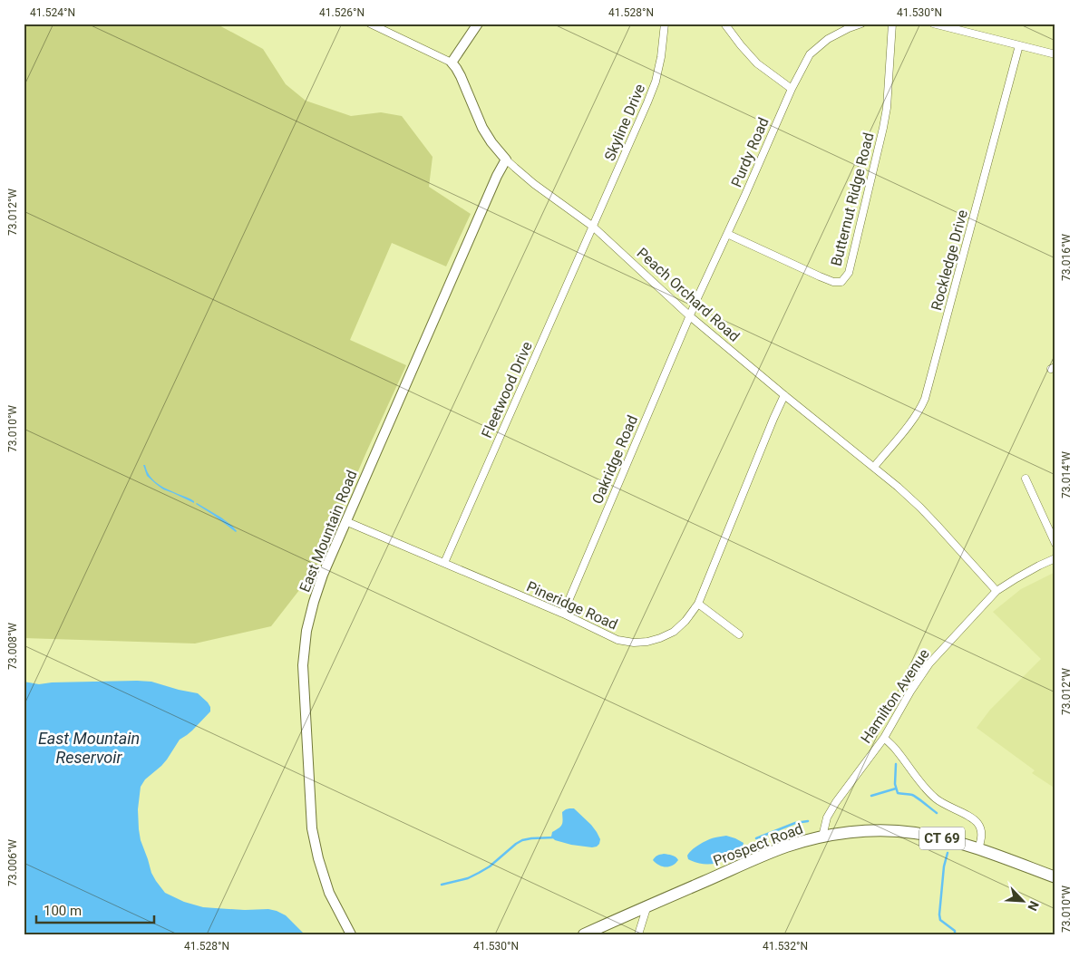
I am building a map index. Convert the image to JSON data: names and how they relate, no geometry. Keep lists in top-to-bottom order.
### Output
{
  "streets": {
    "main road": ["CT 69", "Prospect Road"],
    "street": [
      "Skyline Drive",
      "Purdy Road",
      "Butternut Ridge Road",
      "Rockledge Drive",
      "Peach Orchard Road",
      "Fleetwood Drive",
      "Oakridge Road",
      "East Mountain Road",
      "Pineridge Road",
      "Hamilton Avenue"
    ]
  },
  "crossings": [
    ["Skyline Drive", "Peach Orchard Road"],
    ["Skyline Drive", "Fleetwood Drive"],
    ["Purdy Road", "Butternut Ridge Road"],
    ["Purdy Road", "Peach Orchard Road"],
    ["Purdy Road", "Oakridge Road"],
    ["Rockledge Drive", "Peach Orchard Road"],
    ["Peach Orchard Road", "Fleetwood Drive"],
    ["Peach Orchard Road", "Oakridge Road"],
    ["Peach Orchard Road", "East Mountain Road"],
    ["Peach Orchard Road", "Pineridge Road"],
    ["Peach Orchard Road", "Hamilton Avenue"],
    ["Fleetwood Drive", "Pineridge Road"],
    ["Oakridge Road", "Pineridge Road"],
    ["East Mountain Road", "Pineridge Road"],
    ["Hamilton Avenue", "Prospect Road"]
  ],
  "water": ["East Mountain Reservoir"],
  "scale_bar": "100 m",
  "north": "bottom right",
  "coordinates": [
    "41.524°N",
    "41.526°N",
    "41.528°N",
    "41.530°N",
    "73.012°W",
    "73.016°W",
    "73.010°W",
    "73.014°W",
    "73.008°W",
    "73.006°W",
    "41.532°N"
  ]
}
